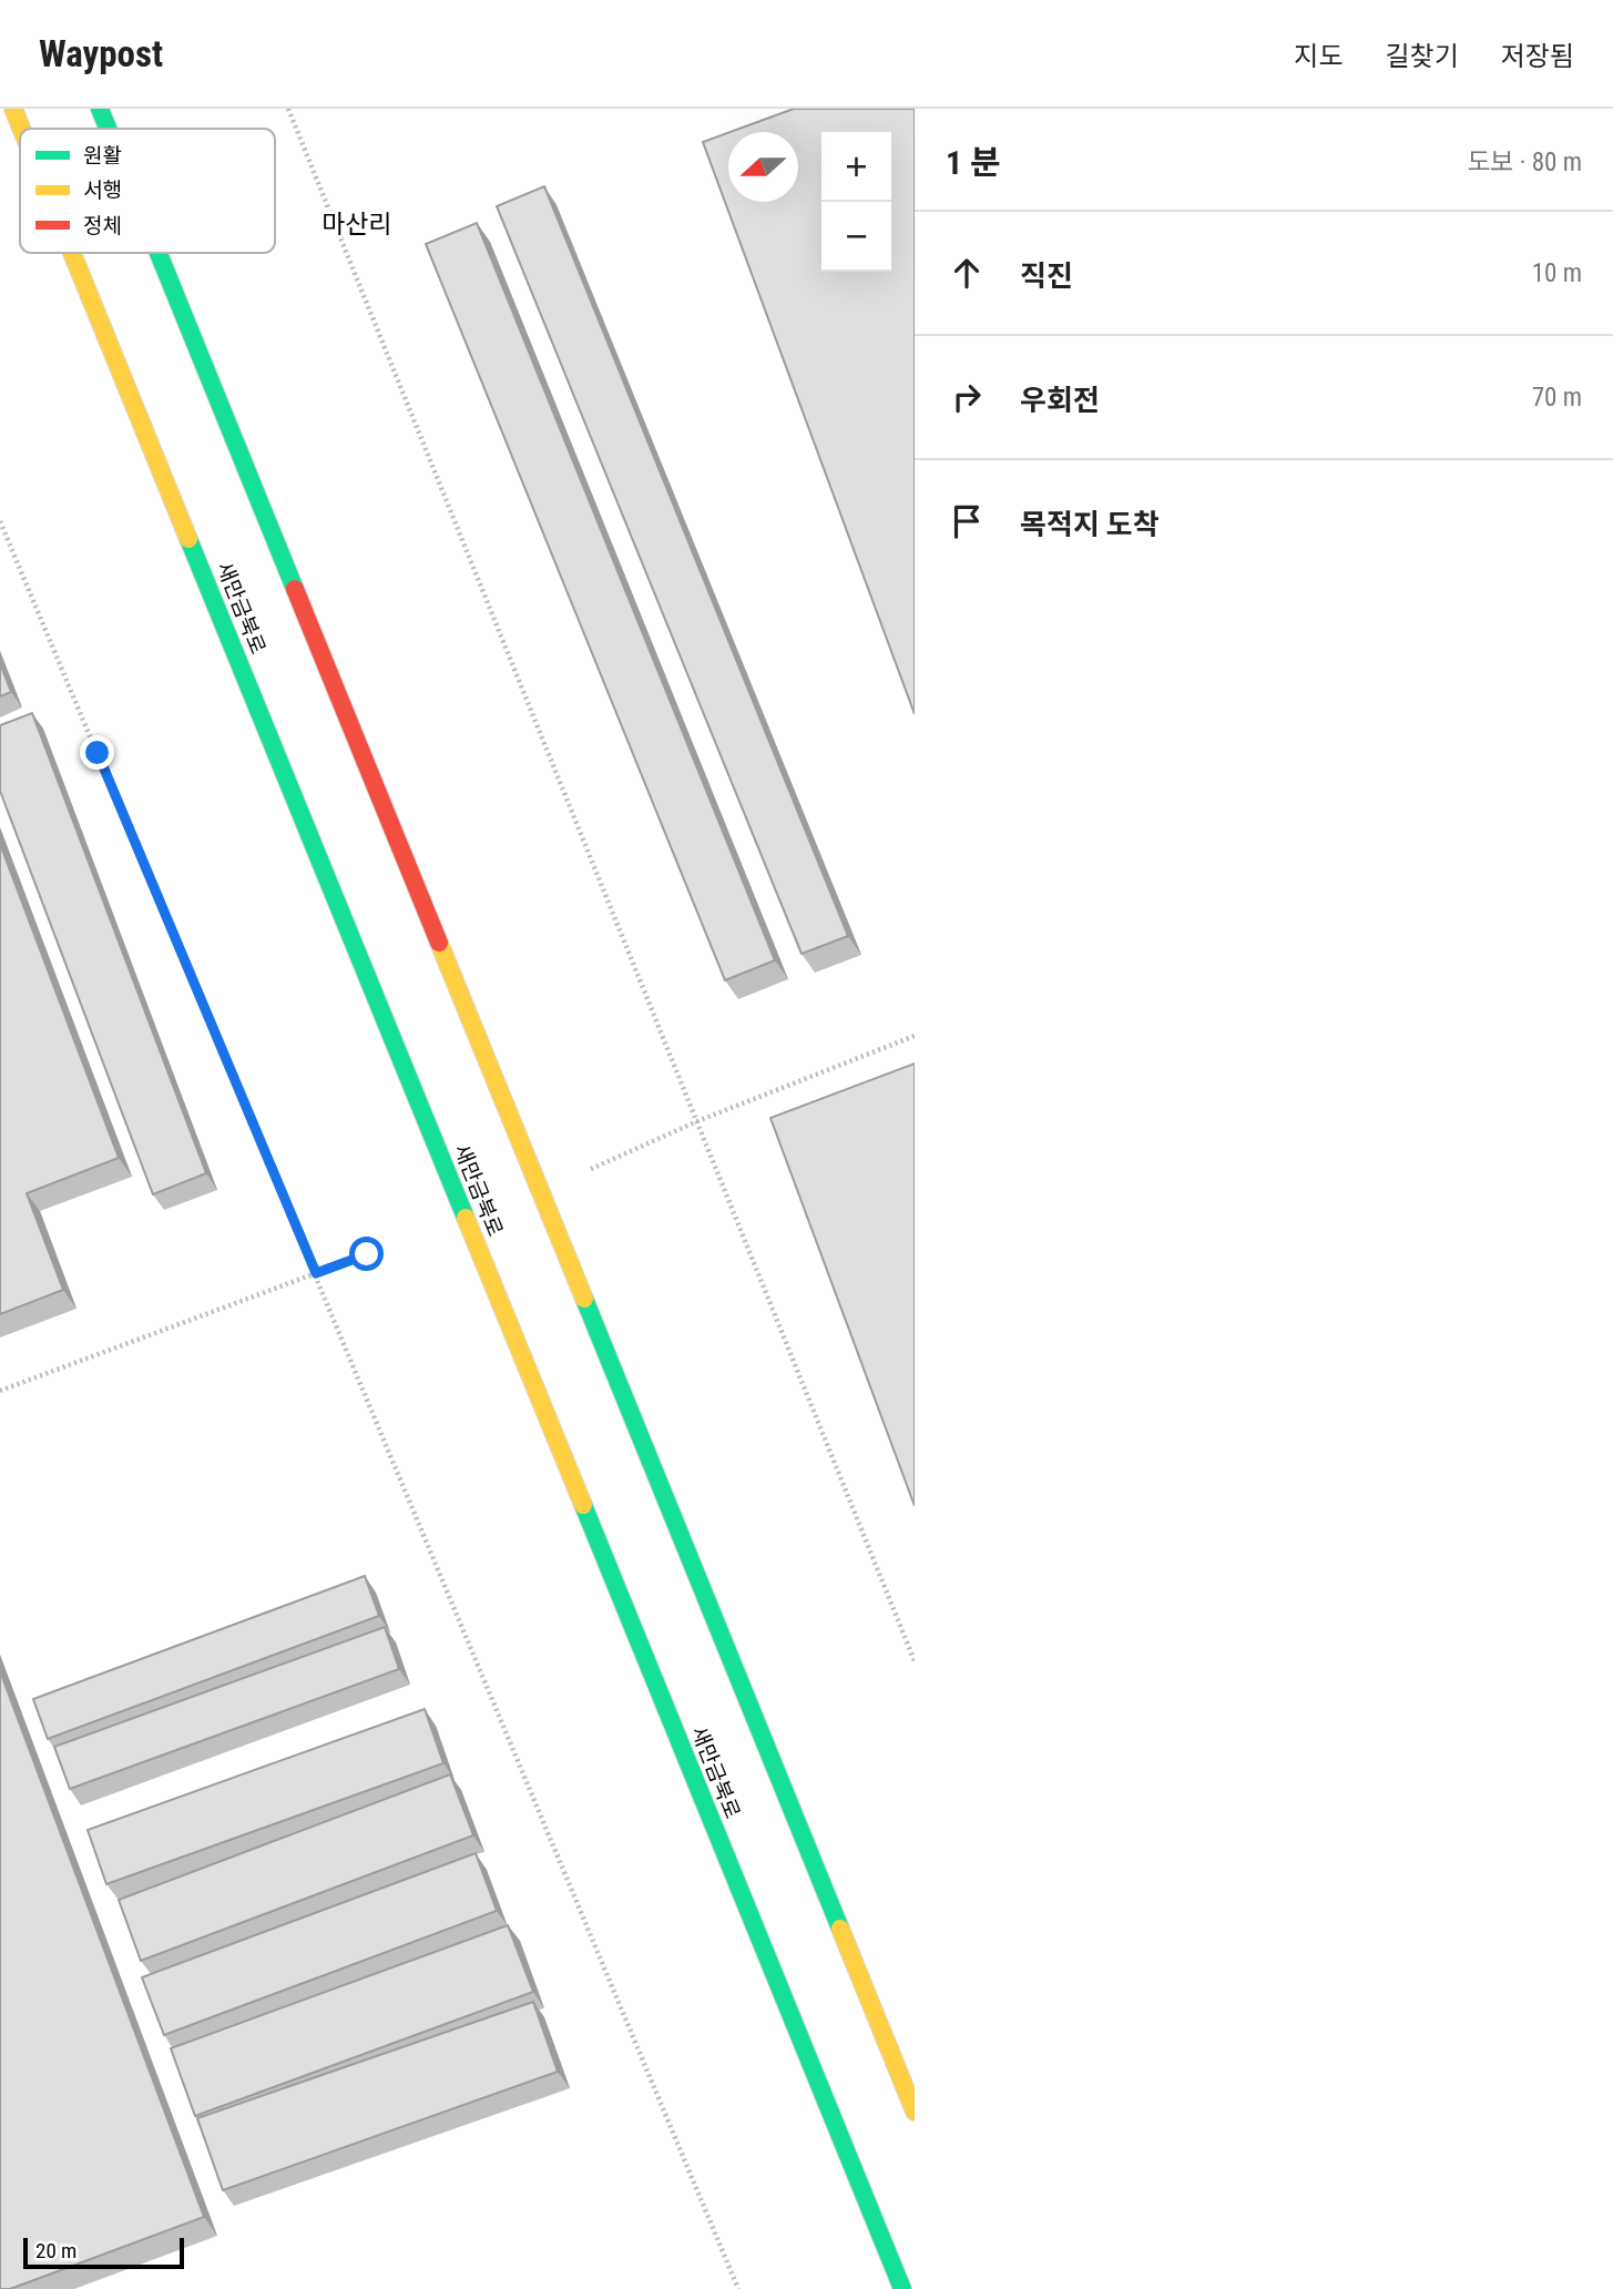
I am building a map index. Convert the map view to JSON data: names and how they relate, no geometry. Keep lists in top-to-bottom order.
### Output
{
  "streets": {
    "highway": ["새만금북로"]
  },
  "districts": ["마산리"],
  "legend": ["원활", "서행", "정체"],
  "scale_bar": "20 m",
  "north": "left",
  "page": {
    "header": "Waypost",
    "nav": ["지도", "길찾기", "저장됨"],
    "heading": ["1 분", "도보 · 80 m"],
    "map_buttons": ["+", "−"],
    "list": [
      ["직진", "10 m"],
      ["우회전", "70 m"],
      "목적지 도착"
    ],
    "scale": "20 m"
  }
}
